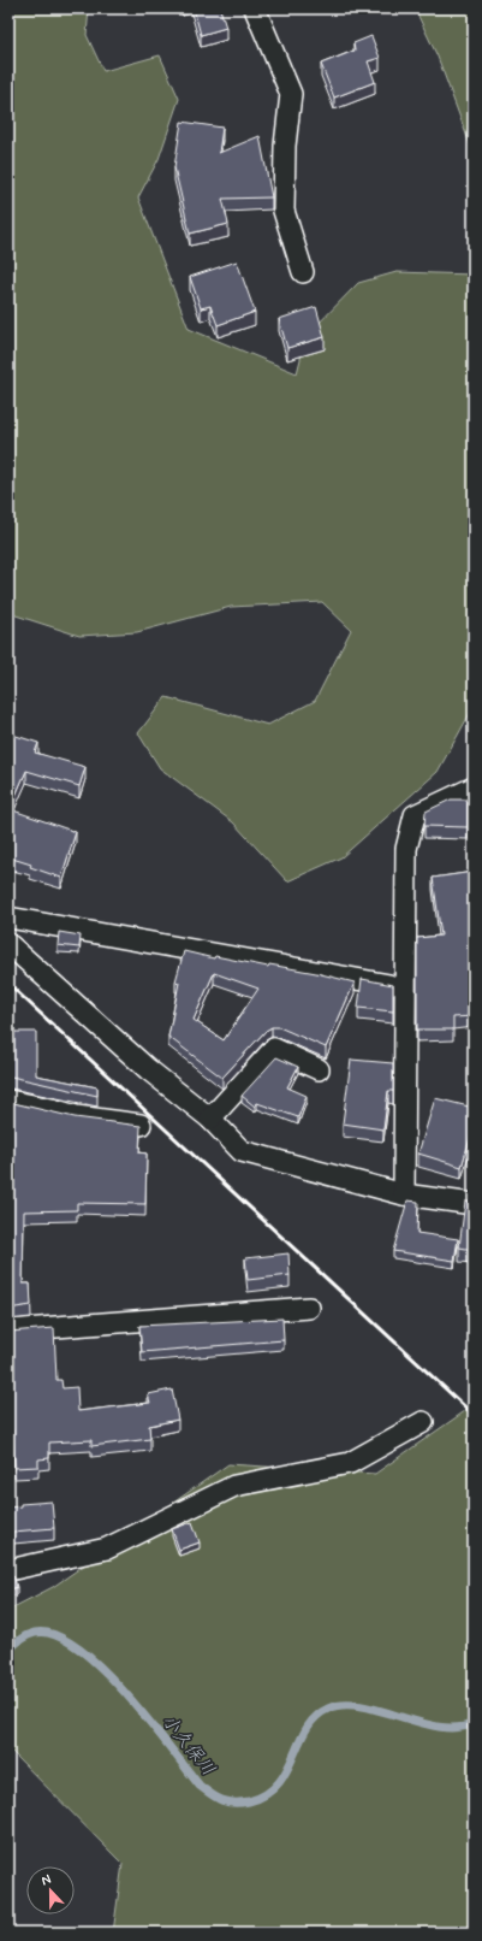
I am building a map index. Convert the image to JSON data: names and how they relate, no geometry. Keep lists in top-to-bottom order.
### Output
{
  "water": ["小久保川"],
  "north": "top"
}
